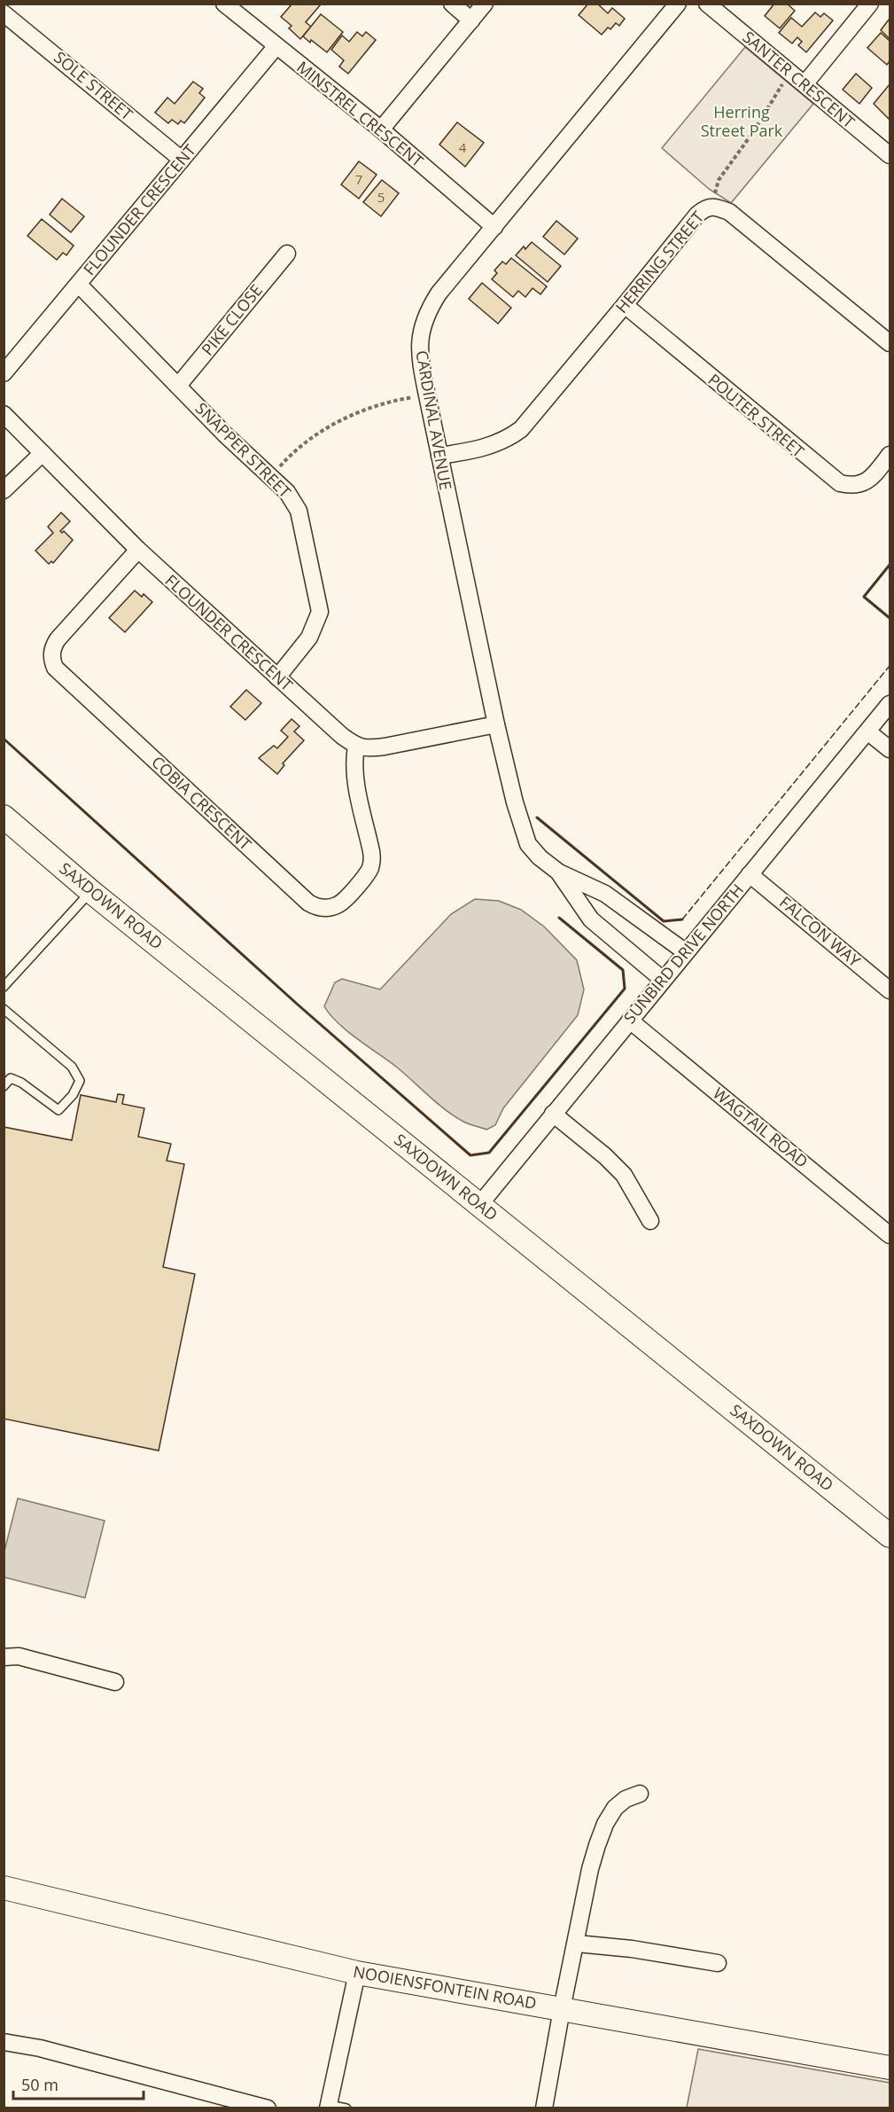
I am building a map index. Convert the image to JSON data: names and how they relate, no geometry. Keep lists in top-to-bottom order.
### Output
{
  "streets": {
    "street": [
      "SANTER CRESCENT",
      "SOLE STREET",
      "MINSTREL CRESCENT",
      "FLOUNDER CRESCENT",
      "HERRING STREET",
      "PIKE CLOSE",
      "POUTER STREET",
      "CARDINAL AVENUE",
      "SNAPPER STREET",
      "COBIA CRESCENT",
      "SAXDOWN ROAD",
      "FALCON WAY",
      "SUNBIRD DRIVE NORTH",
      "WAGTAIL ROAD",
      "NOOIENSFONTEIN ROAD"
    ]
  },
  "crossings": [
    ["SOLE STREET", "FLOUNDER CRESCENT"],
    ["MINSTREL CRESCENT", "FLOUNDER CRESCENT"],
    ["MINSTREL CRESCENT", "CARDINAL AVENUE"],
    ["FLOUNDER CRESCENT", "SNAPPER STREET"],
    ["FLOUNDER CRESCENT", "COBIA CRESCENT"],
    ["HERRING STREET", "POUTER STREET"],
    ["HERRING STREET", "CARDINAL AVENUE"],
    ["PIKE CLOSE", "SNAPPER STREET"],
    ["CARDINAL AVENUE", "SUNBIRD DRIVE NORTH"],
    ["SAXDOWN ROAD", "SUNBIRD DRIVE NORTH"],
    ["FALCON WAY", "SUNBIRD DRIVE NORTH"],
    ["SUNBIRD DRIVE NORTH", "WAGTAIL ROAD"]
  ],
  "parks": ["Herring Street Park"],
  "house_numbers": ["4", "7", "5"],
  "scale_bar": "50 m"
}
